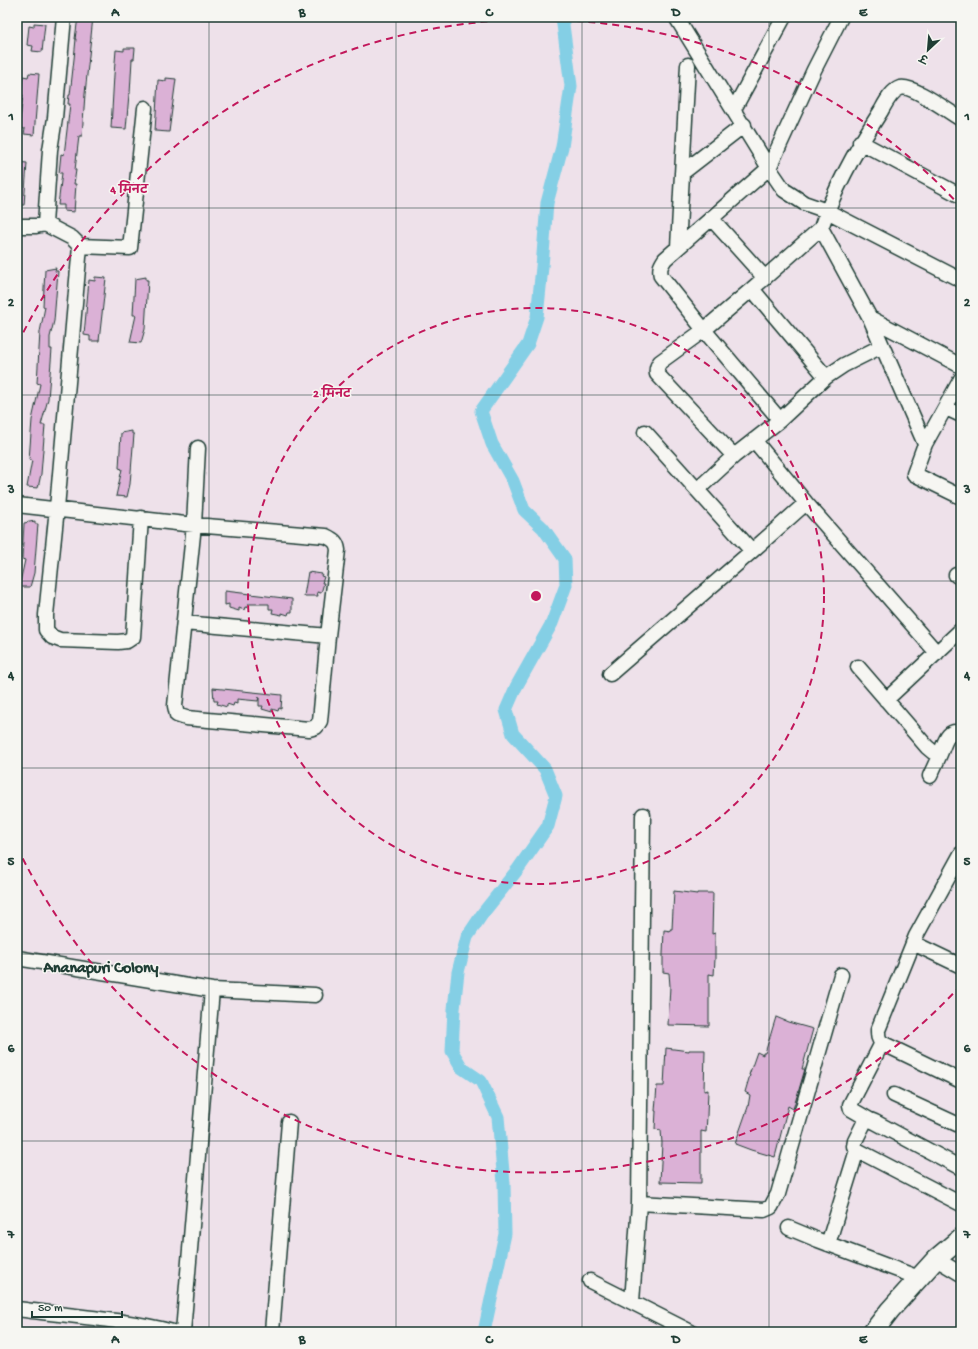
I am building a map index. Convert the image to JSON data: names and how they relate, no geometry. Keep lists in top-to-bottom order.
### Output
{
  "districts": ["Ananapuri Colony"],
  "scale_bar": "50 m",
  "north": "bottom left",
  "grid": {
    "columns": [
      "A",
      "B",
      "C",
      "D",
      "E"
    ],
    "rows": [
      "1",
      "2",
      "3",
      "4",
      "5",
      "6",
      "7"
    ]
  },
  "rings": ["4 मिनट", "2 मिनट"]
}
